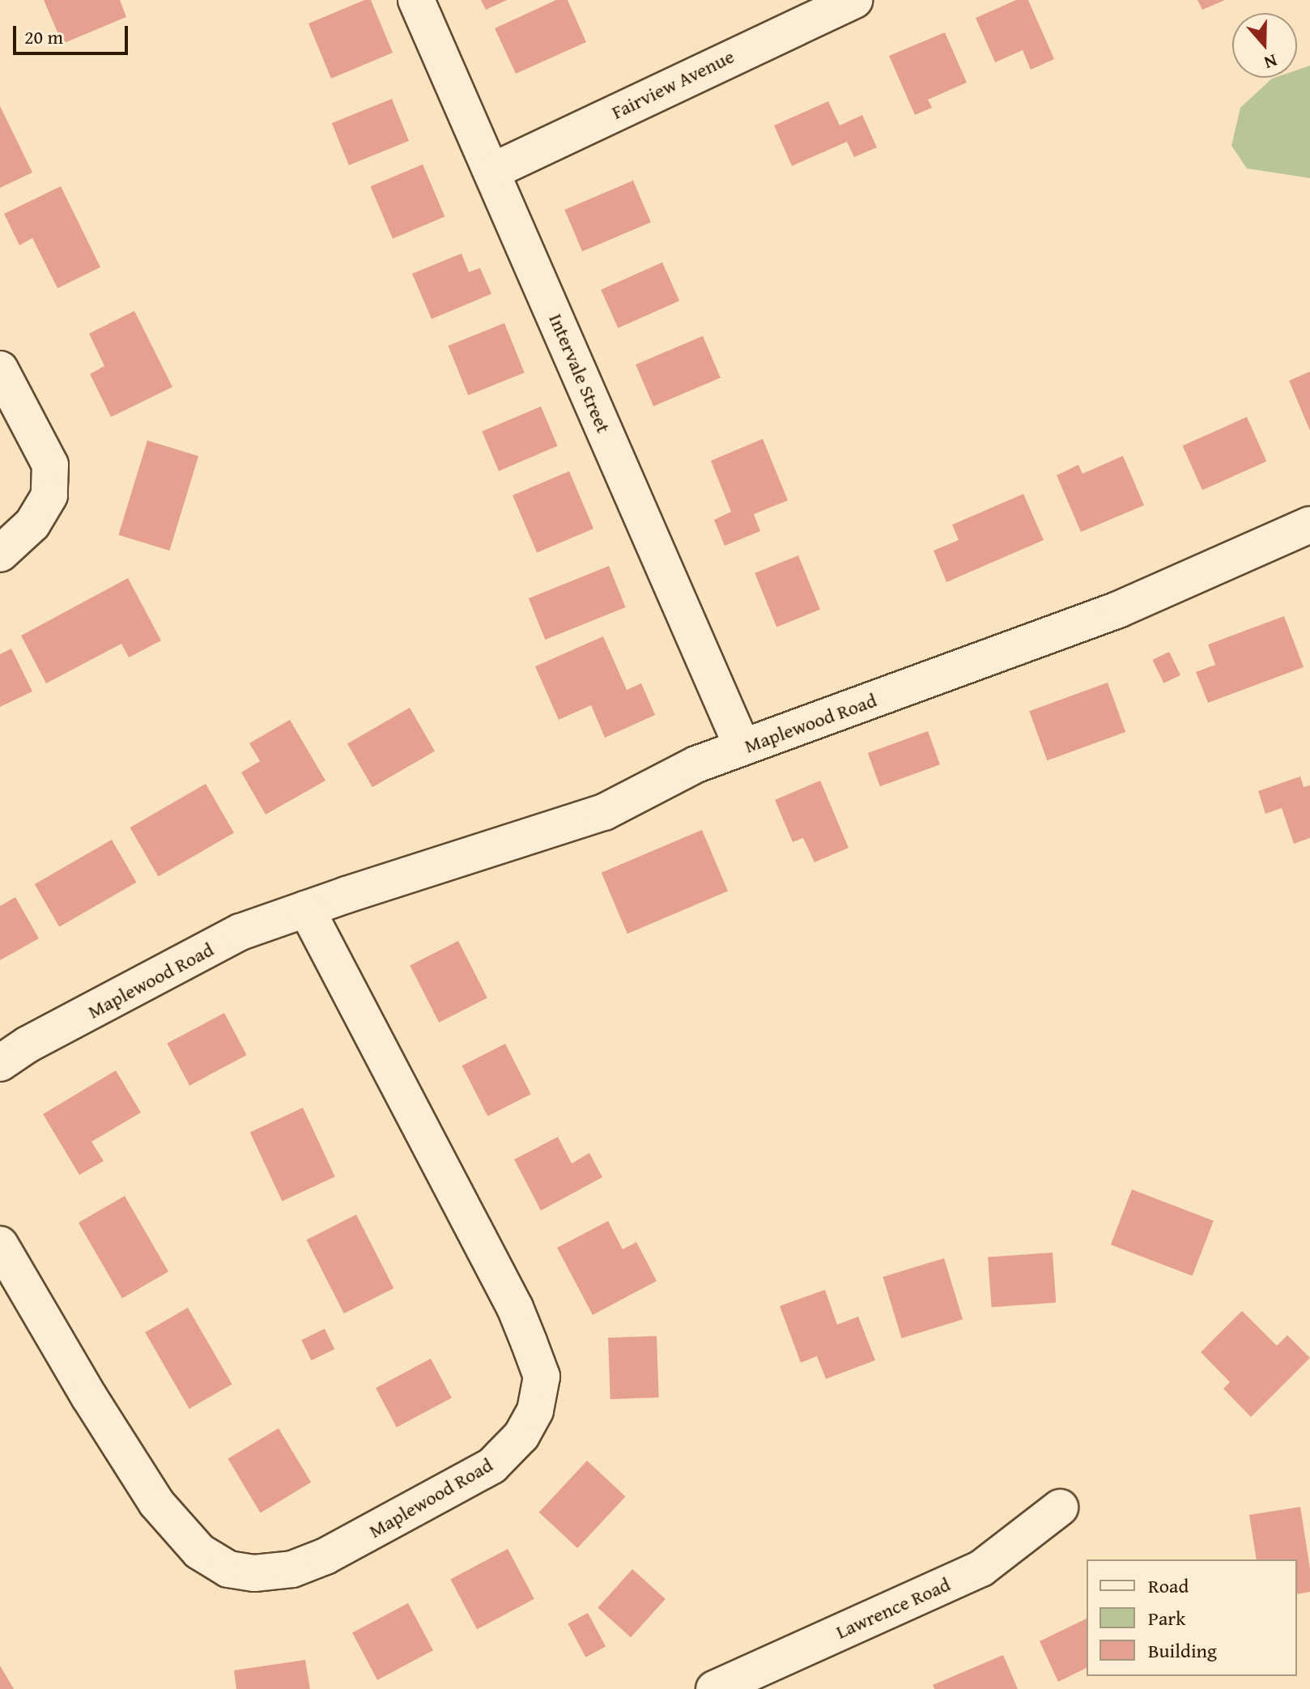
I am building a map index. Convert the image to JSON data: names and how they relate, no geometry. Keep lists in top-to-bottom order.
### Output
{
  "streets": {
    "street": [
      "Fairview Avenue",
      "Intervale Street",
      "Maplewood Road",
      "Lawrence Road"
    ]
  },
  "crossings": [
    ["Fairview Avenue", "Intervale Street"],
    ["Intervale Street", "Maplewood Road"]
  ],
  "legend": ["Road", "Park", "Building"],
  "scale_bar": "20 m",
  "north": "bottom"
}
